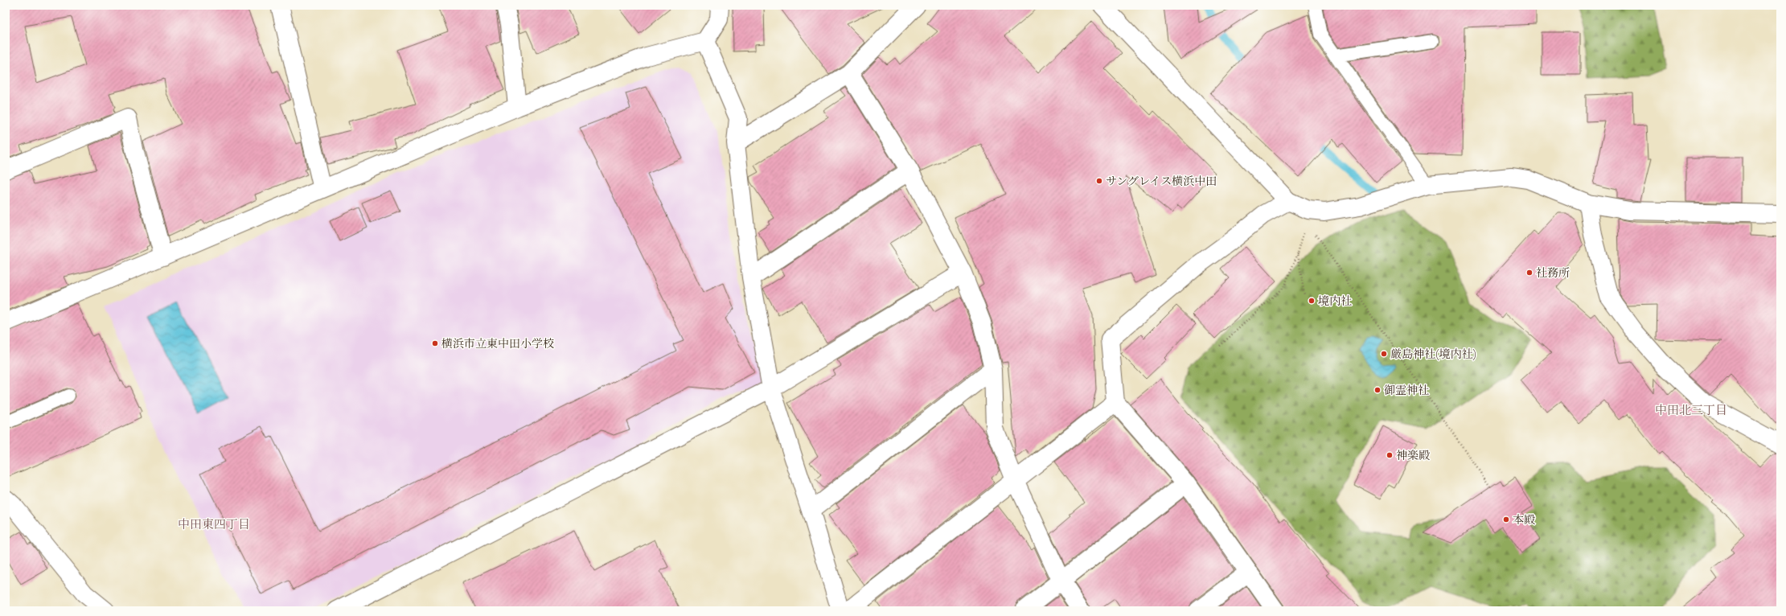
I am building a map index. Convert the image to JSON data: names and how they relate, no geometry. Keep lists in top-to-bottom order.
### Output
{
  "districts": ["中田北三丁目", "中田東四丁目"],
  "places": [
    "サングレイス横浜中田",
    "社務所",
    "境内社",
    "横浜市立東中田小学校",
    "厳島神社(境内社)",
    "御霊神社",
    "神楽殿",
    "本殿"
  ]
}
